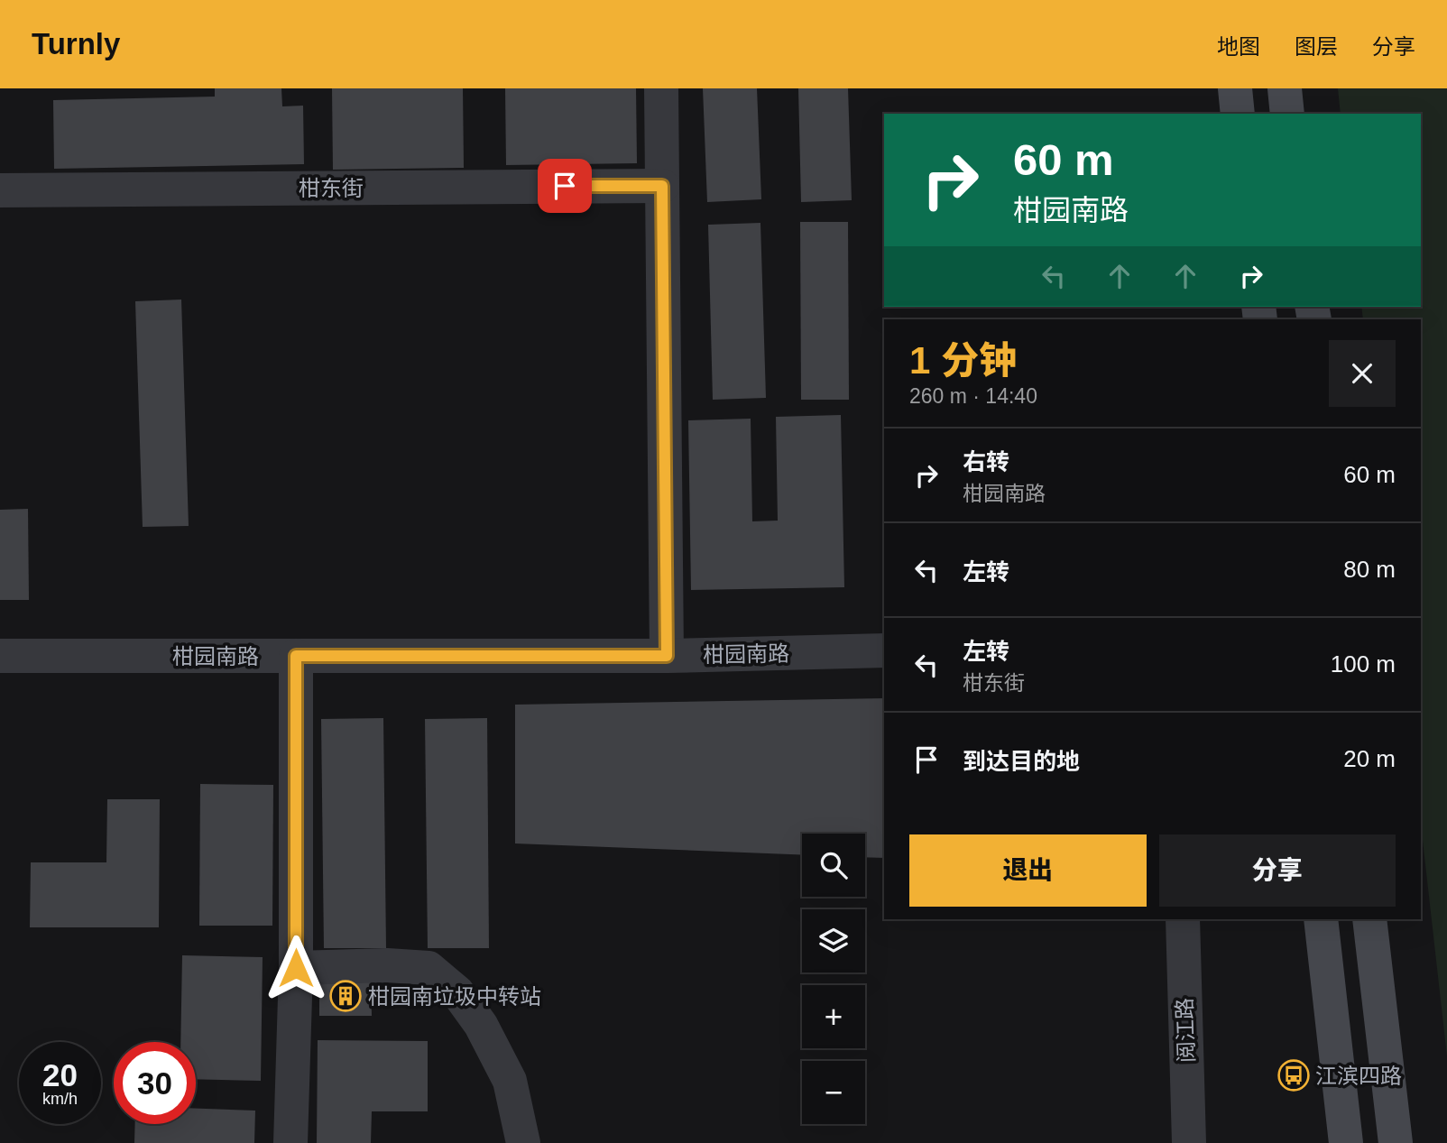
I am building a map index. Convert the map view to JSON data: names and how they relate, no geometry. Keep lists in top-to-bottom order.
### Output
{
  "streets": {
    "street": ["柑东街", "柑园南路", "阅江路"]
  },
  "places": {
    "building": ["柑园南垃圾中转站"],
    "bus stop": ["江滨四路"]
  },
  "page": {
    "header": "Turnly",
    "nav": ["地图", "图层", "分享"],
    "turn": ["60 m", "柑园南路"],
    "heading": ["1 分钟", "260 m · 14:40"],
    "list": [
      {
        "name": "右转",
        "note": "柑园南路",
        "value": "60 m"
      },
      {
        "name": "左转",
        "value": "80 m"
      },
      {
        "name": "左转",
        "note": "柑东街",
        "value": "100 m"
      },
      {
        "name": "到达目的地",
        "value": "20 m"
      }
    ],
    "buttons": ["退出", "分享"],
    "map_buttons": ["+", "−"],
    "speed": "20 km/h",
    "limit": "30"
  }
}
